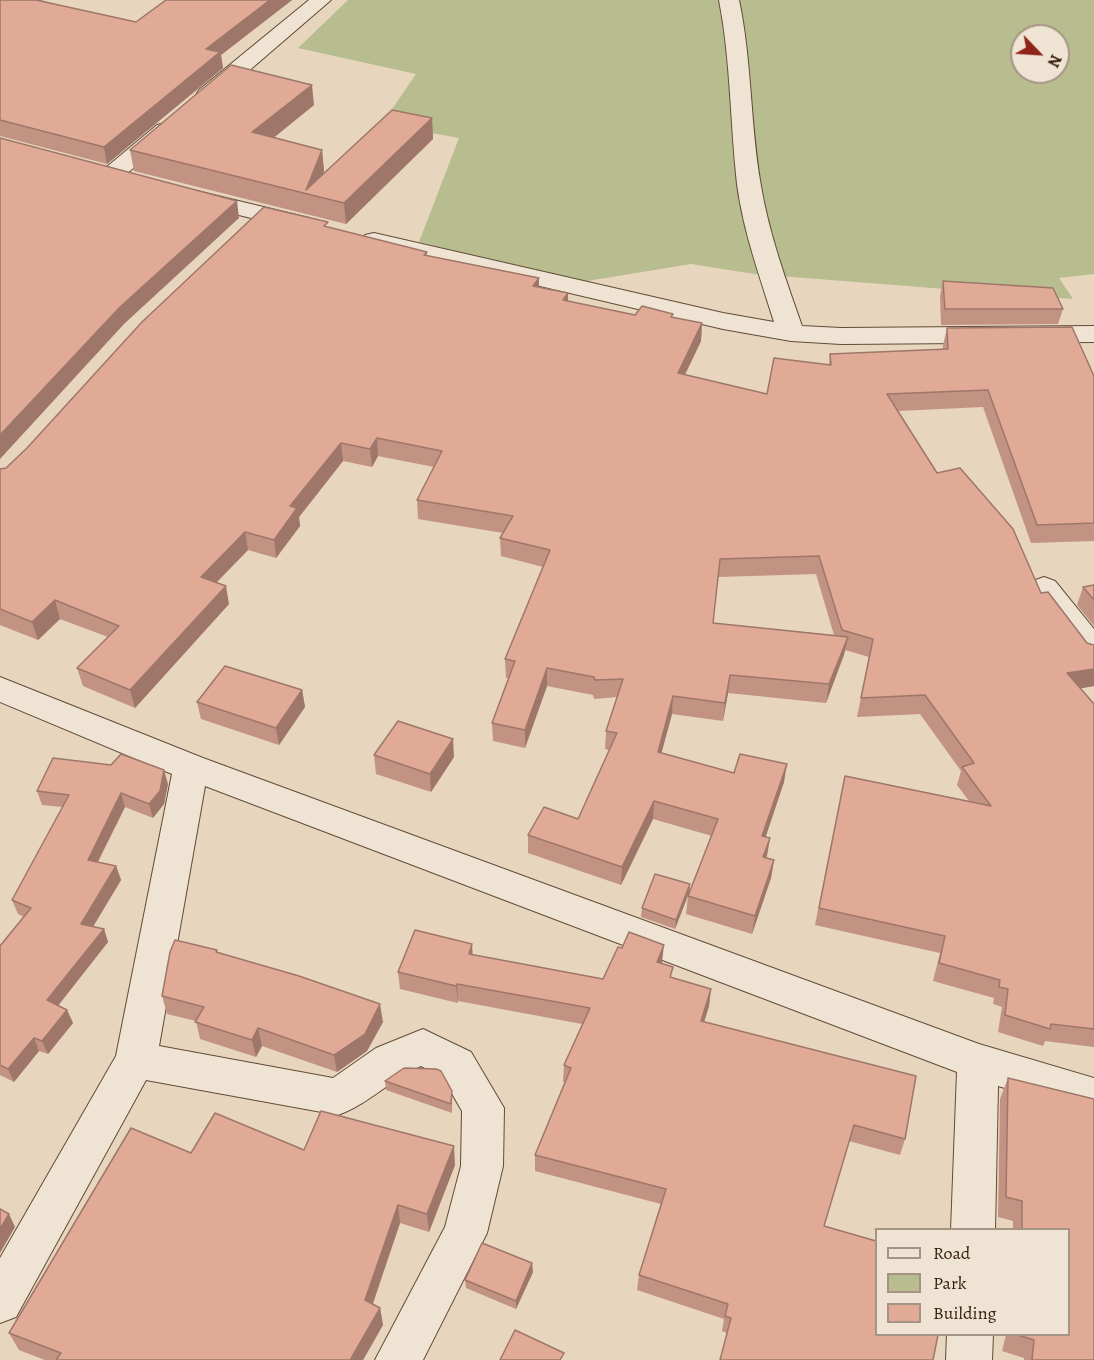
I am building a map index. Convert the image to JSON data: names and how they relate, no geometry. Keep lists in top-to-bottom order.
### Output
{
  "legend": ["Road", "Park", "Building"],
  "north": "bottom right"
}
